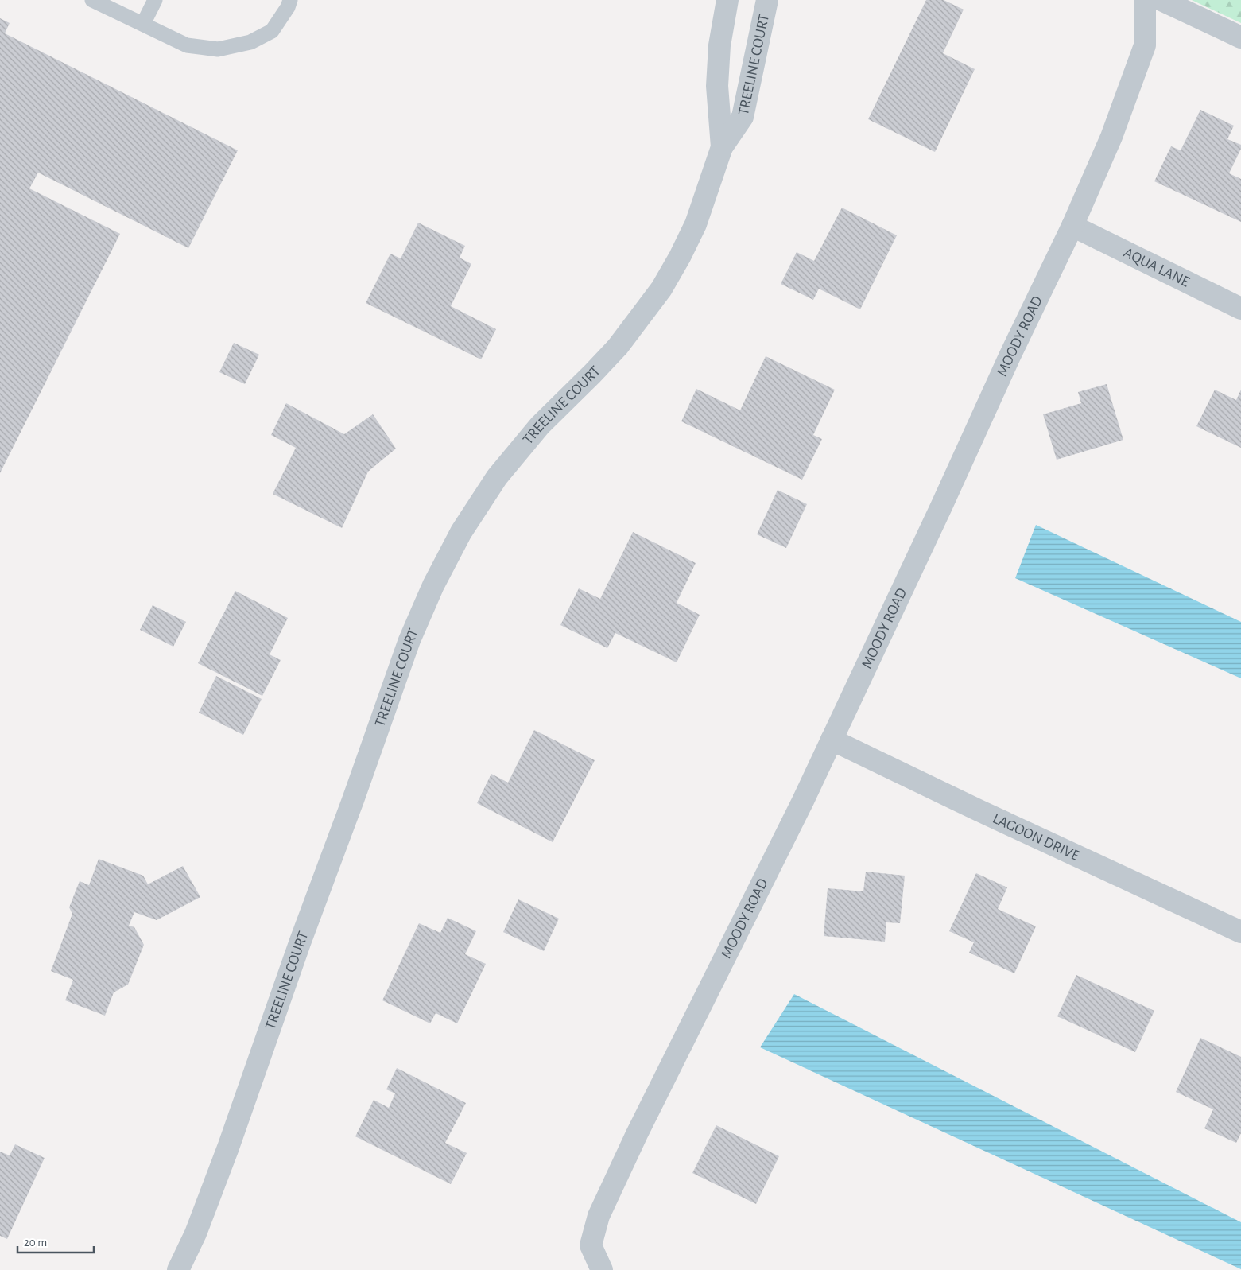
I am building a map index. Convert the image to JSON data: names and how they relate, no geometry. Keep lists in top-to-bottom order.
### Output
{
  "streets": {
    "street": [
      "TREELINE COURT",
      "AQUA LANE",
      "MOODY ROAD",
      "LAGOON DRIVE"
    ]
  },
  "crossings": [
    ["AQUA LANE", "MOODY ROAD"],
    ["MOODY ROAD", "LAGOON DRIVE"]
  ],
  "scale_bar": "20 m"
}
